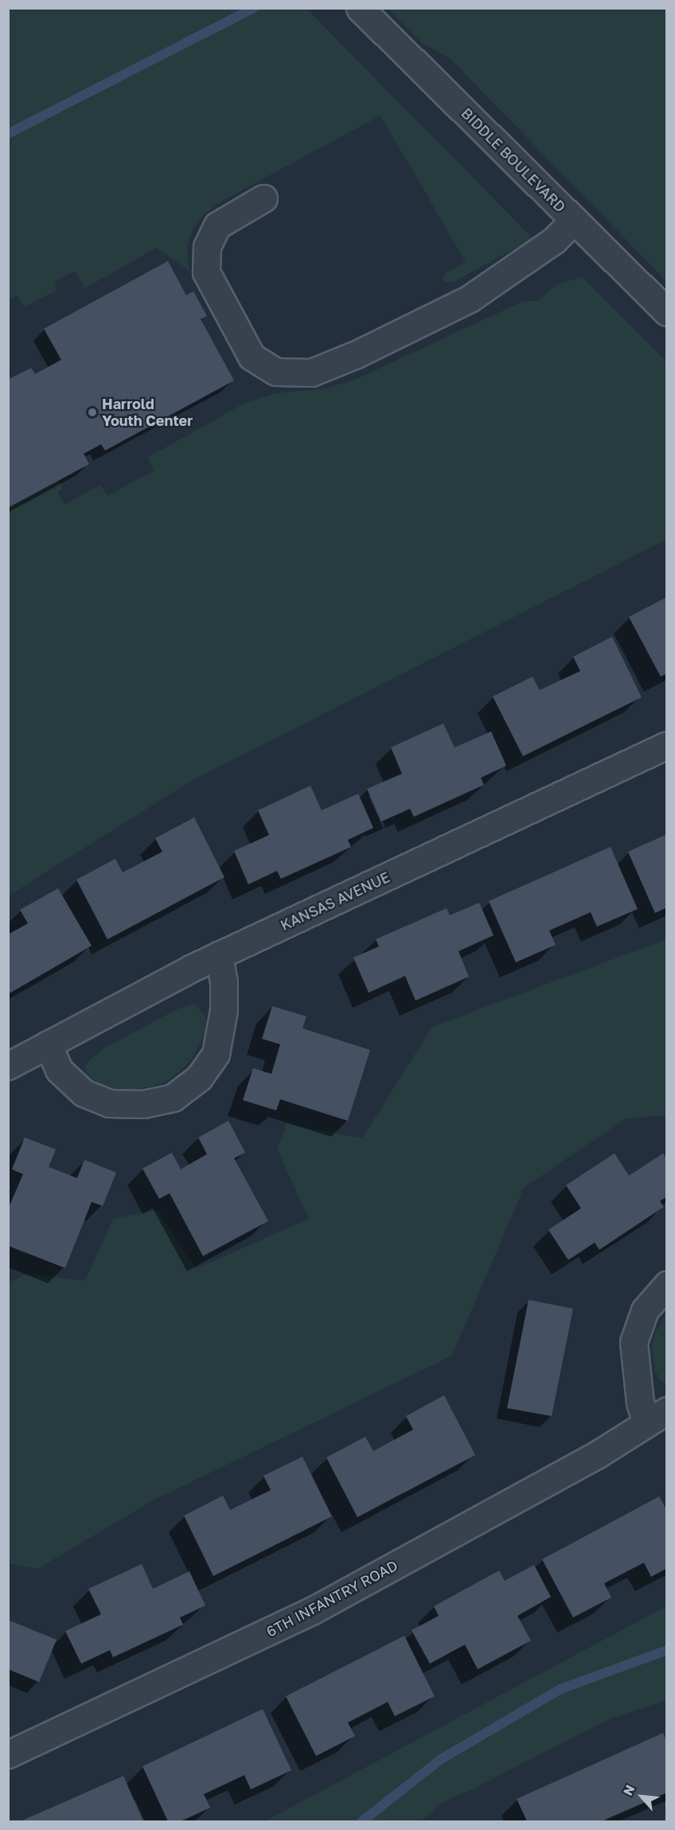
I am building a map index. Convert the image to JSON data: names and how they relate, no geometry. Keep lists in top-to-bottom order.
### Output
{
  "streets": {
    "street": ["BIDDLE BOULEVARD", "KANSAS AVENUE", "6TH INFANTRY ROAD"]
  },
  "places": ["Harrold Youth Center"],
  "north": "top left"
}
